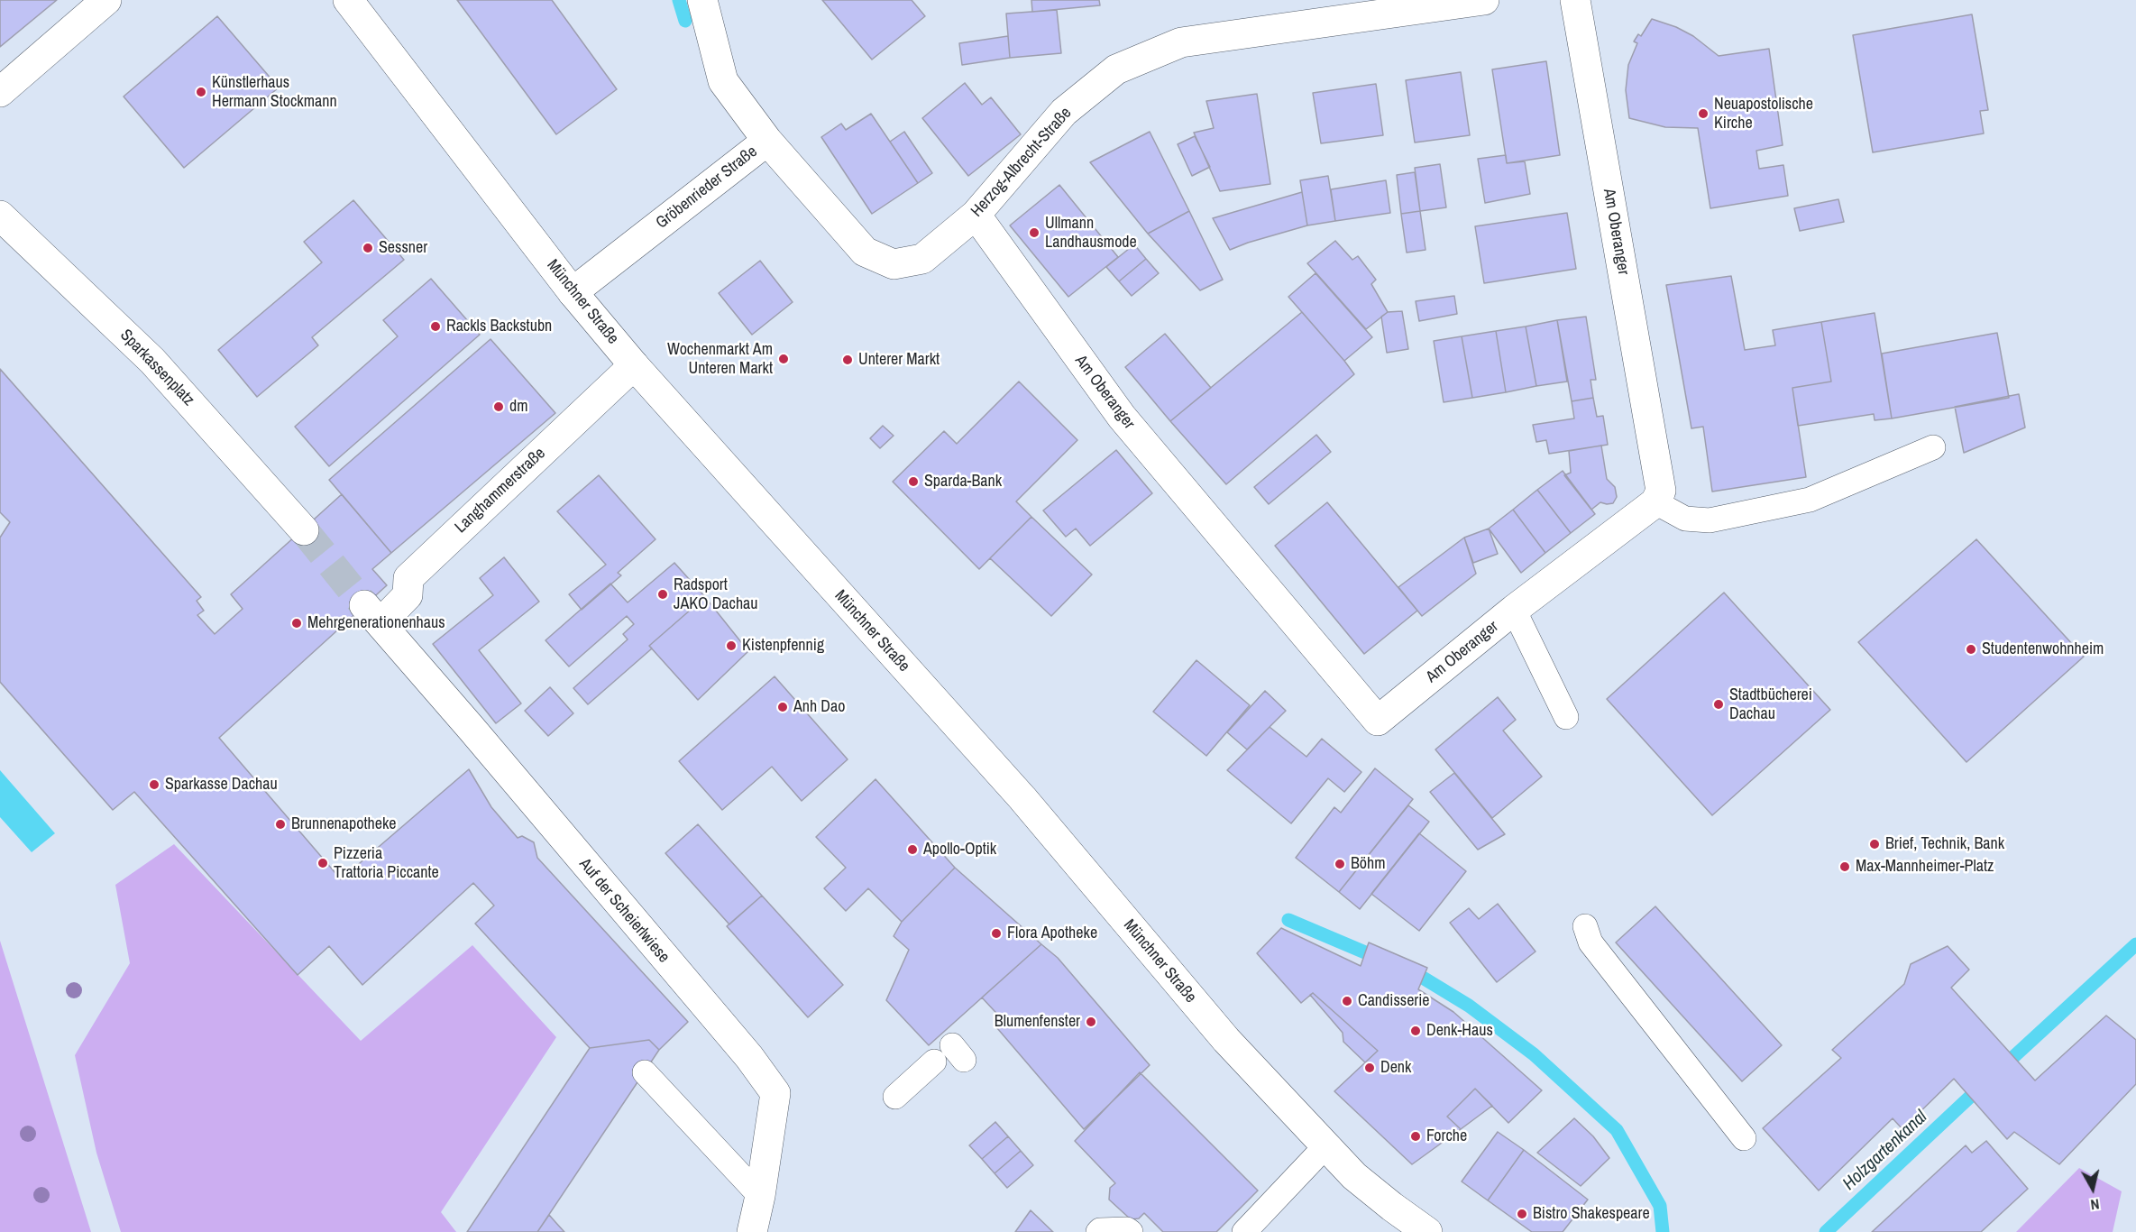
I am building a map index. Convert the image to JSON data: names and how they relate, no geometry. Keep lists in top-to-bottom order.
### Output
{
  "streets": {
    "street": [
      "Herzog-Albrecht-Straße",
      "Gröbenrieder Straße",
      "Am Oberanger",
      "Münchner Straße",
      "Sparkassenplatz",
      "Langhammerstraße",
      "Auf der Scheierlwiese"
    ]
  },
  "crossings": [
    ["Herzog-Albrecht-Straße", "Gröbenrieder Straße"],
    ["Herzog-Albrecht-Straße", "Am Oberanger"],
    ["Gröbenrieder Straße", "Münchner Straße"],
    ["Münchner Straße", "Langhammerstraße"],
    ["Langhammerstraße", "Auf der Scheierlwiese"]
  ],
  "water": ["Holzgartenkanal"],
  "places": [
    "Künstlerhaus Hermann Stockmann",
    "Neuapostolische Kirche",
    "Ullmann Landhausmode",
    "Sessner",
    "Rackls Backstubn",
    "Wochenmarkt Am Unteren Markt",
    "Unterer Markt",
    "dm",
    "Sparda-Bank",
    "Radsport JAKO Dachau",
    "Mehrgenerationenhaus",
    "Kistenpfennig",
    "Studentenwohnheim",
    "Stadtbücherei Dachau",
    "Anh Dao",
    "Sparkasse Dachau",
    "Brunnenapotheke",
    "Brief, Technik, Bank",
    "Apollo-Optik",
    "Pizzeria Trattoria Piccante",
    "Böhm",
    "Max-Mannheimer-Platz",
    "Flora Apotheke",
    "Candisserie",
    "Blumenfenster",
    "Denk-Haus",
    "Denk",
    "Forche",
    "Bistro Shakespeare"
  ],
  "north": "bottom"
}
